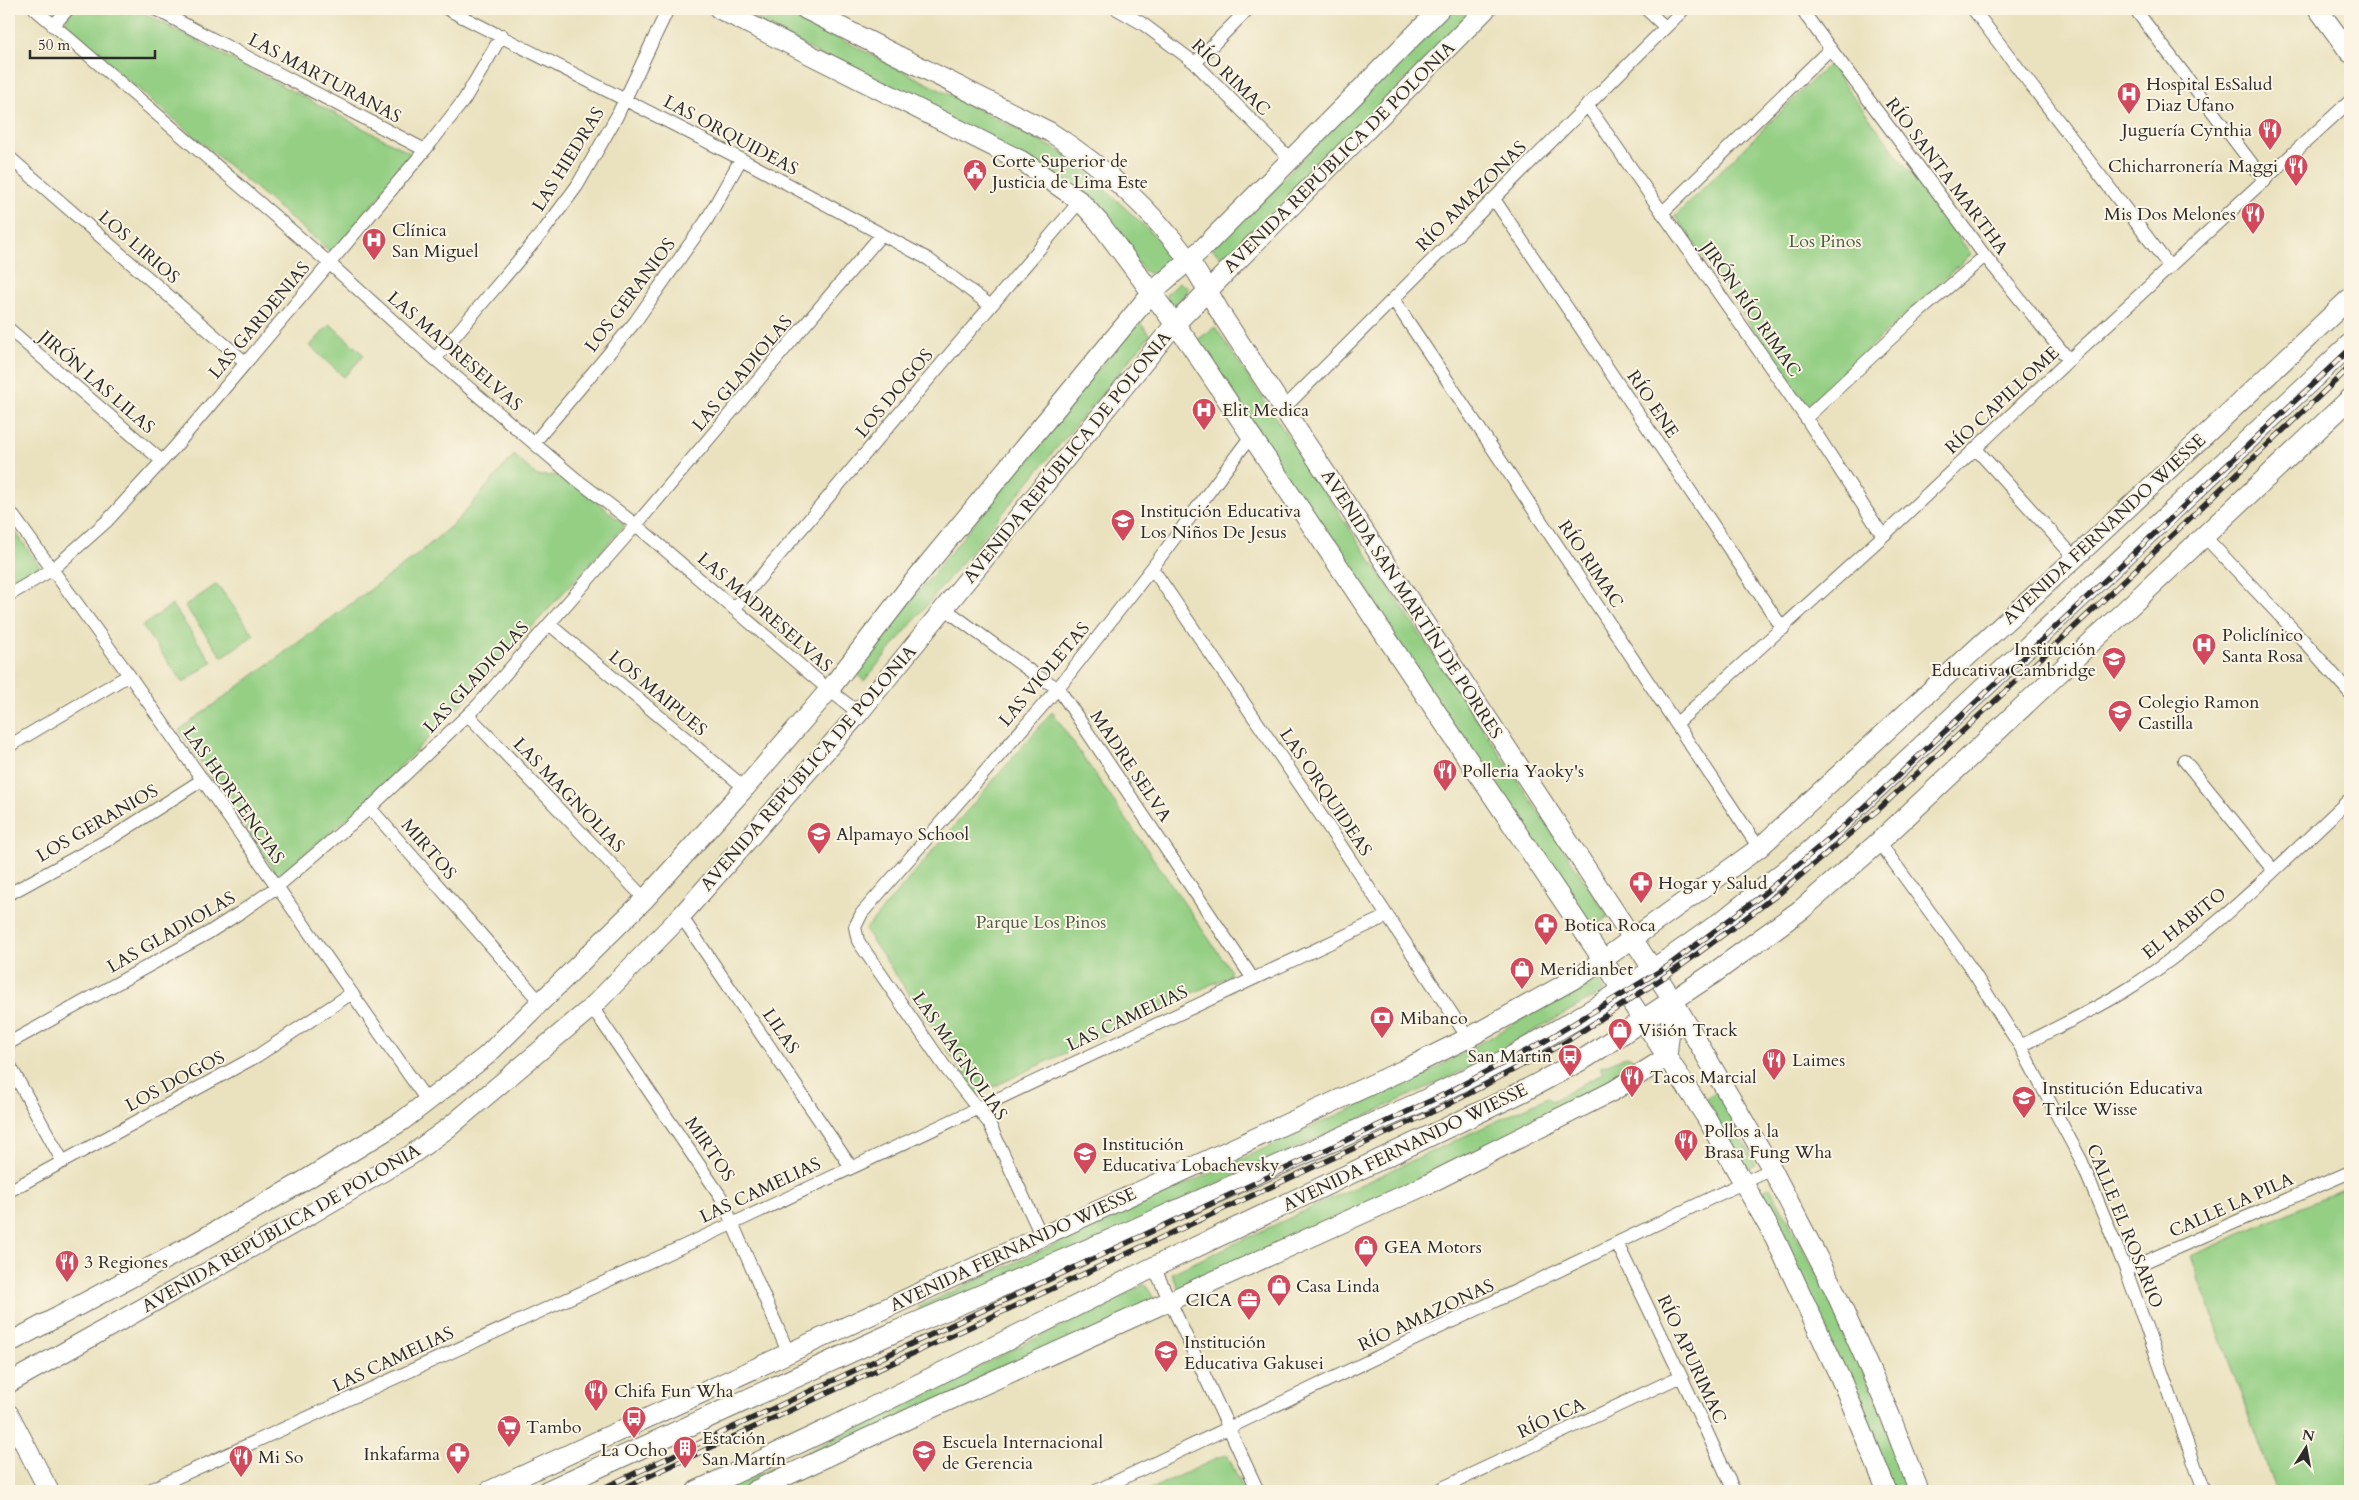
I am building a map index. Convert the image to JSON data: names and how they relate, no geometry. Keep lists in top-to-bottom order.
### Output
{
  "streets": {
    "main road": ["AVENIDA REPÚBLICA DE POLONIA", "AVENIDA FERNANDO WIESSE", "AVENIDA SAN MARTÍN DE PORRES"],
    "street": [
      "RÍO RIMAC",
      "LAS MARTURANAS",
      "LAS ORQUIDEAS",
      "LAS HIEDRAS",
      "RÍO SANTA MARTHA",
      "RÍO AMAZONAS",
      "LOS LIRIOS",
      "LOS GERANIOS",
      "JIRÓN RÍO RIMAC",
      "LAS GARDENIAS",
      "LAS MADRESELVAS",
      "LAS GLADIOLAS",
      "JIRÓN LAS LILAS",
      "LOS DOGOS",
      "RÍO CAPILLOME",
      "RÍO ENE",
      "LAS VIOLETAS",
      "LOS MAIPUES",
      "MADRE SELVA",
      "LAS HORTENCIAS",
      "LAS MAGNOLIAS",
      "MIRTOS",
      "EL HABITO",
      "LAS CAMELIAS",
      "LILAS",
      "CALLE LA PILA",
      "CALLE EL ROSARIO",
      "RÍO APURIMAC",
      "RÍO ICA"
    ]
  },
  "crossings": [
    ["RÍO RIMAC", "AVENIDA REPÚBLICA DE POLONIA"],
    ["RÍO RIMAC", "RÍO AMAZONAS"],
    ["RÍO RIMAC", "RÍO CAPILLOME"],
    ["RÍO RIMAC", "AVENIDA FERNANDO WIESSE"],
    ["LAS MARTURANAS", "LAS GARDENIAS"],
    ["LAS ORQUIDEAS", "LAS HIEDRAS"],
    ["LAS ORQUIDEAS", "LOS GERANIOS"],
    ["LAS ORQUIDEAS", "LAS GARDENIAS"],
    ["LAS ORQUIDEAS", "LAS GLADIOLAS"],
    ["LAS ORQUIDEAS", "LOS DOGOS"],
    ["LAS ORQUIDEAS", "AVENIDA FERNANDO WIESSE"],
    ["LAS ORQUIDEAS", "LAS VIOLETAS"],
    ["LAS ORQUIDEAS", "LAS CAMELIAS"],
    ["AVENIDA REPÚBLICA DE POLONIA", "LAS MADRESELVAS"],
    ["AVENIDA REPÚBLICA DE POLONIA", "AVENIDA SAN MARTÍN DE PORRES"],
    ["AVENIDA REPÚBLICA DE POLONIA", "LOS MAIPUES"],
    ["AVENIDA REPÚBLICA DE POLONIA", "MADRE SELVA"],
    ["AVENIDA REPÚBLICA DE POLONIA", "LAS HORTENCIAS"],
    ["AVENIDA REPÚBLICA DE POLONIA", "LAS MAGNOLIAS"],
    ["AVENIDA REPÚBLICA DE POLONIA", "MIRTOS"],
    ["AVENIDA REPÚBLICA DE POLONIA", "LILAS"],
    ["LAS HIEDRAS", "LAS MADRESELVAS"],
    ["RÍO SANTA MARTHA", "RÍO CAPILLOME"],
    ["RÍO AMAZONAS", "JIRÓN RÍO RIMAC"],
    ["RÍO AMAZONAS", "RÍO ENE"],
    ["RÍO AMAZONAS", "AVENIDA SAN MARTÍN DE PORRES"],
    ["RÍO AMAZONAS", "RÍO APURIMAC"],
    ["LOS LIRIOS", "LAS GARDENIAS"],
    ["LOS GERANIOS", "LAS MADRESELVAS"],
    ["LOS GERANIOS", "LAS HORTENCIAS"],
    ["JIRÓN RÍO RIMAC", "RÍO CAPILLOME"],
    ["LAS GARDENIAS", "LAS MADRESELVAS"],
    ["LAS GARDENIAS", "JIRÓN LAS LILAS"],
    ["LAS GARDENIAS", "LAS HORTENCIAS"],
    ["LAS MADRESELVAS", "LAS GLADIOLAS"],
    ["LAS MADRESELVAS", "LOS DOGOS"],
    ["LAS GLADIOLAS", "LOS MAIPUES"],
    ["LAS GLADIOLAS", "LAS HORTENCIAS"],
    ["LAS GLADIOLAS", "LAS MAGNOLIAS"],
    ["LAS GLADIOLAS", "MIRTOS"],
    ["LOS DOGOS", "LAS HORTENCIAS"],
    ["RÍO CAPILLOME", "RÍO ENE"],
    ["AVENIDA FERNANDO WIESSE", "AVENIDA SAN MARTÍN DE PORRES"],
    ["AVENIDA FERNANDO WIESSE", "LAS MAGNOLIAS"],
    ["AVENIDA FERNANDO WIESSE", "MIRTOS"],
    ["AVENIDA FERNANDO WIESSE", "CALLE EL ROSARIO"],
    ["LAS VIOLETAS", "MADRE SELVA"],
    ["LAS VIOLETAS", "LAS MAGNOLIAS"],
    ["MADRE SELVA", "LAS CAMELIAS"],
    ["LAS MAGNOLIAS", "LAS CAMELIAS"],
    ["MIRTOS", "LAS CAMELIAS"],
    ["EL HABITO", "CALLE EL ROSARIO"],
    ["LAS CAMELIAS", "LILAS"],
    ["CALLE LA PILA", "CALLE EL ROSARIO"],
    ["RÍO APURIMAC", "RÍO ICA"]
  ],
  "parks": ["Los Pinos", "Parque Los Pinos"],
  "places": {
    "hospital": [
      "Hospital EsSalud Diaz Ufano",
      "Clínica San Miguel",
      "Elit Medica",
      "Policlínico Santa Rosa"
    ],
    "restaurant": [
      "Juguería Cynthia",
      "Chicharronería Maggi",
      "Mis Dos Melones",
      "Polleria Yaoky's",
      "Laimes",
      "Tacos Marcial",
      "Pollos a la Brasa Fung Wha",
      "3 Regiones",
      "Chifa Fun Wha",
      "Mi So"
    ],
    "public building": ["Corte Superior de Justicia de Lima Este"],
    "school or university": [
      "Institución Educativa Los Niños De Jesus",
      "Institución Educativa Cambridge",
      "Colegio Ramon Castilla",
      "Alpamayo School",
      "Institución Educativa Trilce Wisse",
      "Institución Educativa Lobachevsky",
      "Institución Educativa Gakusei",
      "Escuela Internacional de Gerencia"
    ],
    "pharmacy": ["Hogar y Salud", "Botica Roca", "Inkafarma"],
    "shop": [
      "Meridianbet",
      "Visión Track",
      "GEA Motors",
      "Casa Linda"
    ],
    "bank": ["Mibanco"],
    "bus stop": ["San Martin", "La Ocho"],
    "office": ["CICA"],
    "supermarket": ["Tambo"],
    "building": ["Estación San Martín"]
  },
  "scale_bar": "50 m",
  "north": "top"
}
